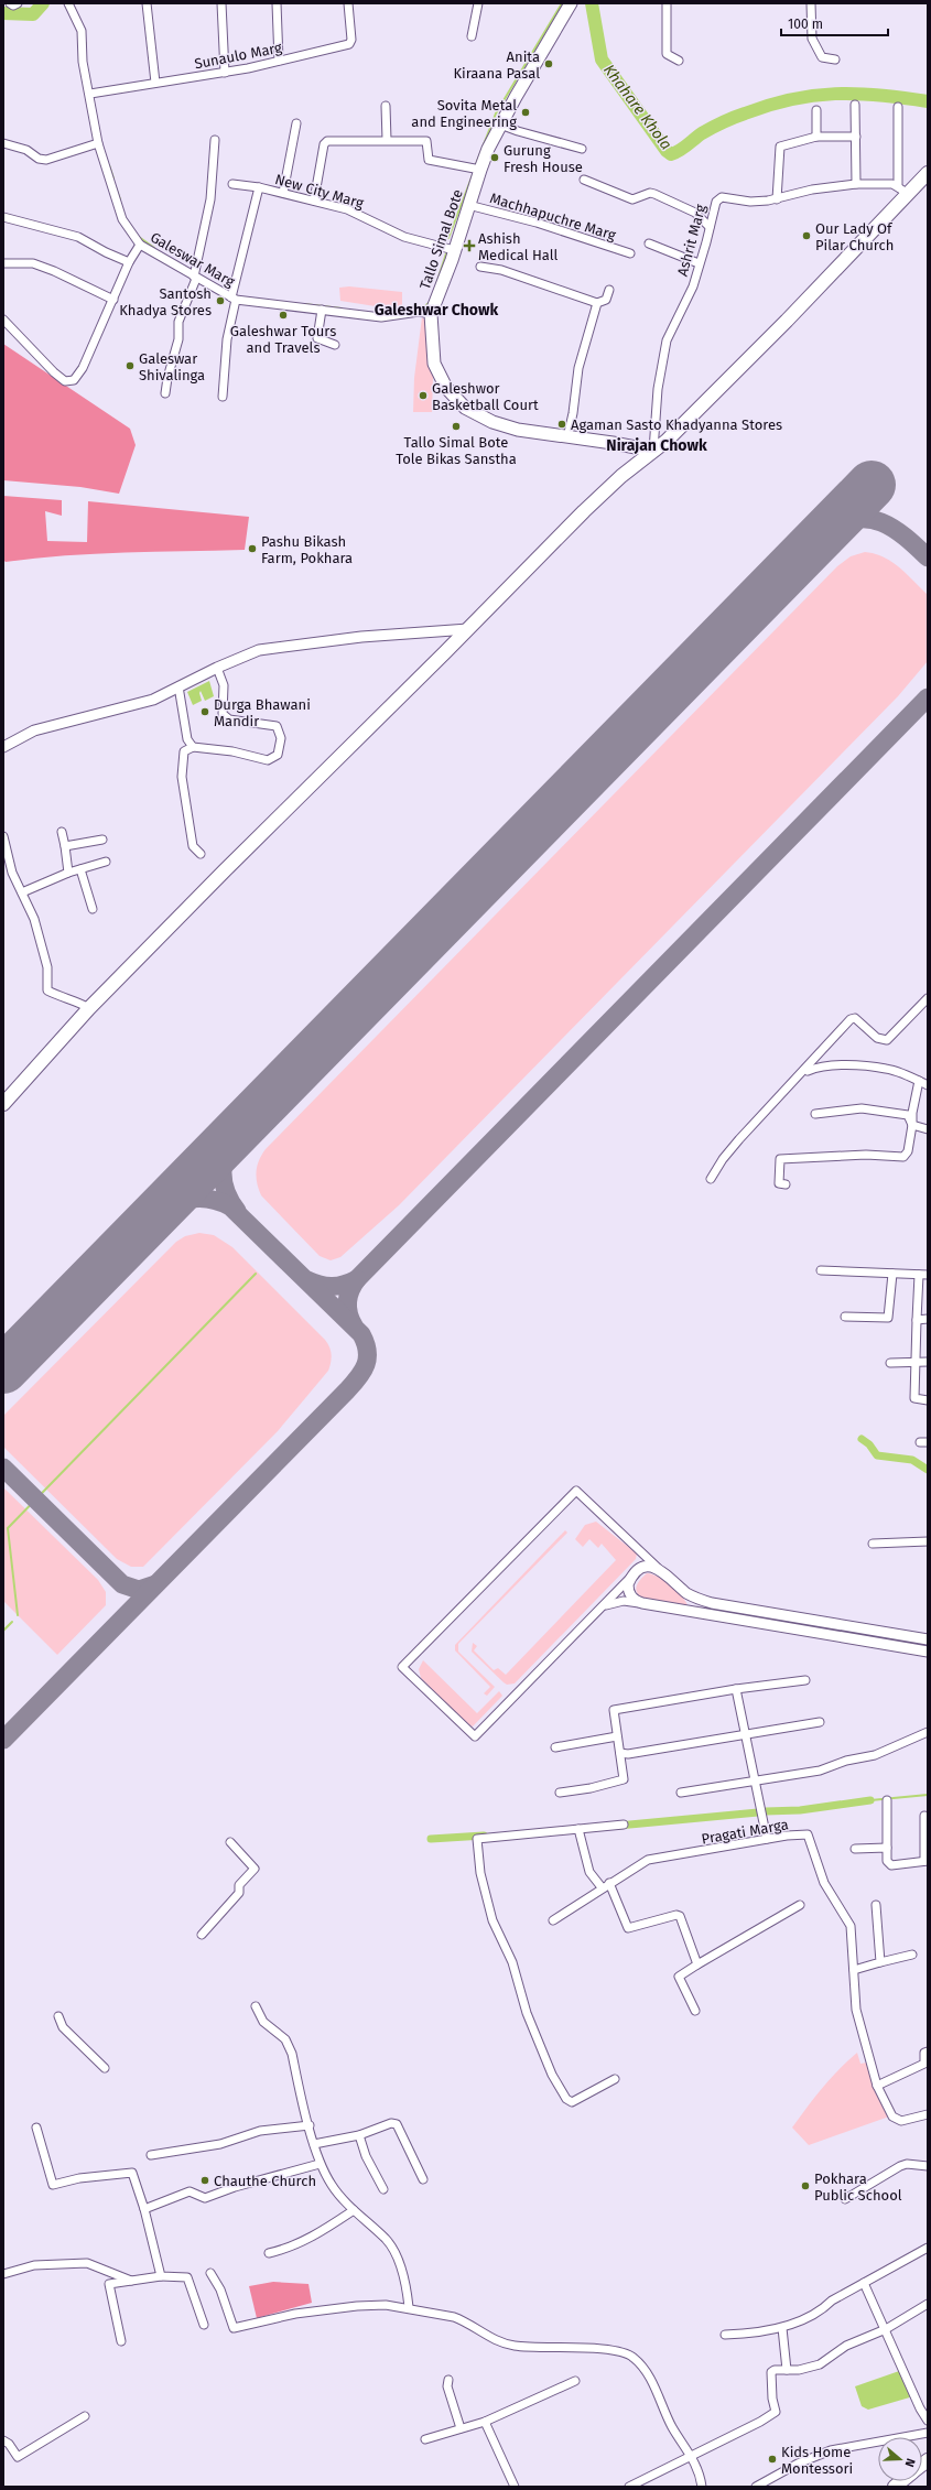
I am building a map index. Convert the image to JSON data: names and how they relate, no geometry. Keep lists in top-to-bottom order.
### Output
{
  "streets": {
    "main road": ["Tallo Simal Bote"],
    "street": [
      "Sunaulo Marg",
      "New City Marg",
      "Machhapuchre Marg",
      "Ashrit Marg",
      "Galeswar Marg",
      "Pragati Marga"
    ]
  },
  "crossings": [
    ["Sunaulo Marg", "Galeswar Marg"],
    ["New City Marg", "Tallo Simal Bote"],
    ["New City Marg", "Galeswar Marg"],
    ["Machhapuchre Marg", "Tallo Simal Bote"],
    ["Tallo Simal Bote", "Ashrit Marg"],
    ["Tallo Simal Bote", "Galeswar Marg"]
  ],
  "districts": ["Galeshwar Chowk", "Nirajan Chowk"],
  "water": ["Khahare Khola"],
  "places": {
    "other": [
      "Anita Kiraana Pasal",
      "Sovita Metal and Engineering",
      "Gurung Fresh House",
      "Our Lady Of Pilar Church",
      "Santosh Khadya Stores",
      "Galeshwar Tours and Travels",
      "Galeswar Shivalinga",
      "Galeshwor Basketball Court",
      "Agaman Sasto Khadyanna Stores",
      "Tallo Simal Bote Tole Bikas Sanstha",
      "Pashu Bikash Farm, Pokhara",
      "Durga Bhawani Mandir",
      "Chauthe Church",
      "Pokhara Public School",
      "Kids Home Montessori"
    ],
    "health": ["Ashish Medical Hall"]
  },
  "scale_bar": "100 m",
  "north": "right"
}
